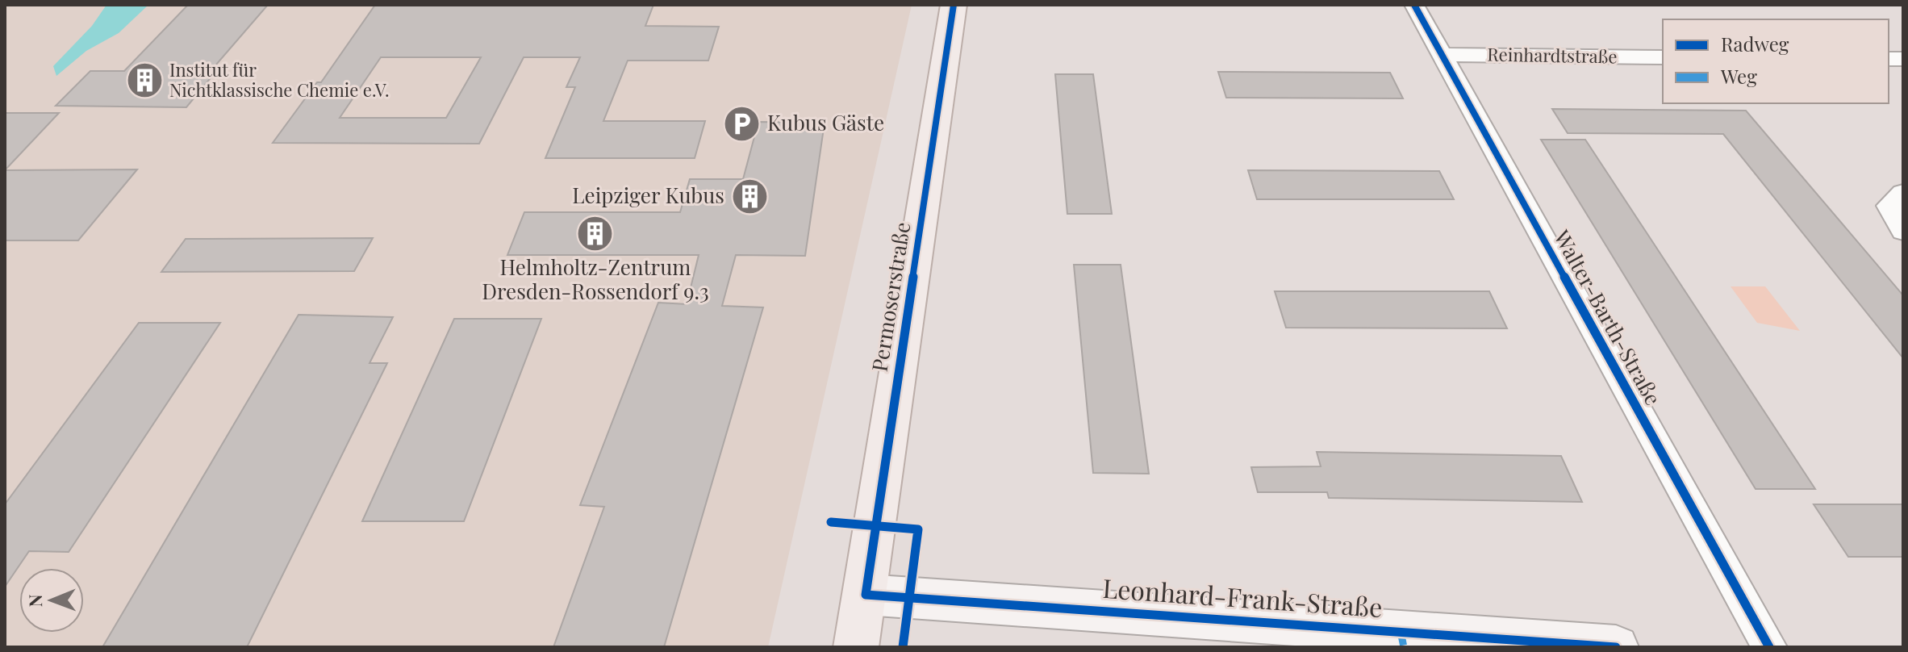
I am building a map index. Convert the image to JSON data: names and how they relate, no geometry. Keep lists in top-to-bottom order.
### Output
{
  "streets": {
    "main road": ["Permoserstraße"],
    "street": ["Reinhardtstraße", "Walter-Barth-Straße", "Leonhard-Frank-Straße"]
  },
  "crossings": [
    ["Reinhardtstraße", "Walter-Barth-Straße"],
    ["Permoserstraße", "Leonhard-Frank-Straße"]
  ],
  "places": {
    "building": ["Institut für Nichtklassische Chemie e.V.", "Leipziger Kubus", "Helmholtz-Zentrum Dresden-Rossendorf 9.3"],
    "parking": ["Kubus Gäste"]
  },
  "legend": ["Radweg", "Weg"],
  "north": "left"
}
